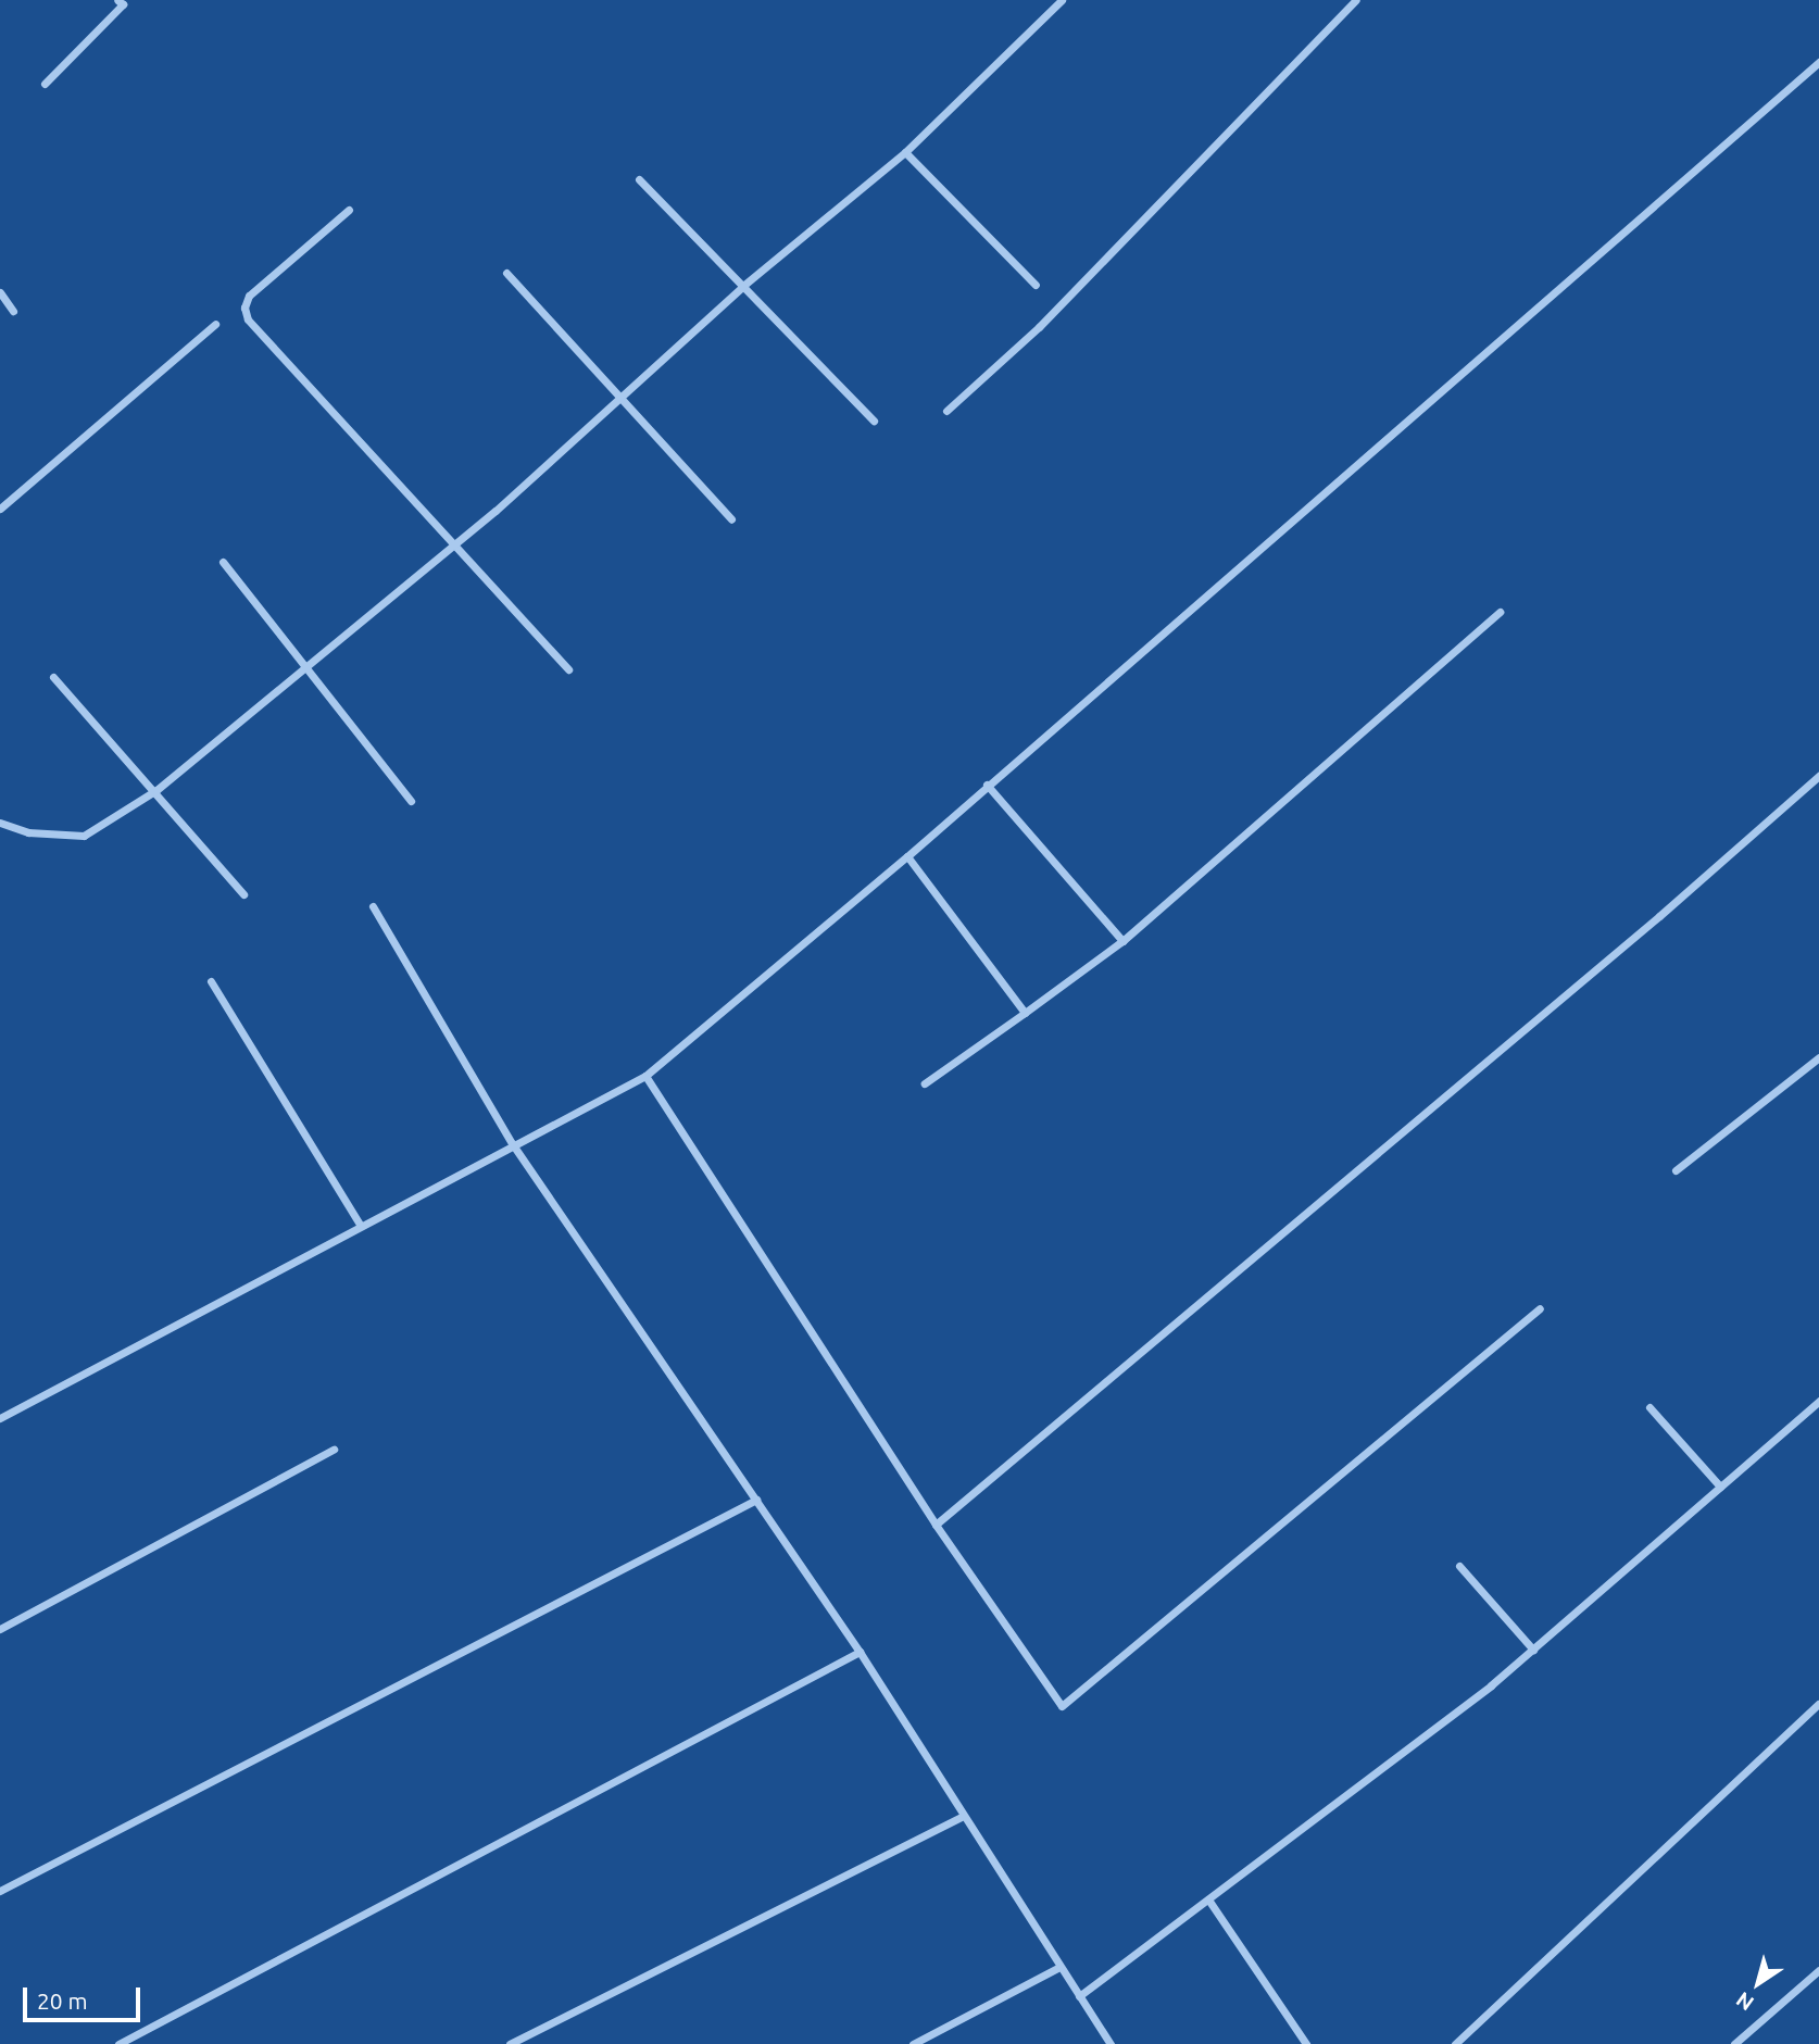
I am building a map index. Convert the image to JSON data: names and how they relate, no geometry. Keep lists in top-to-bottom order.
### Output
{
  "scale_bar": "20 m",
  "north": "bottom left"
}
